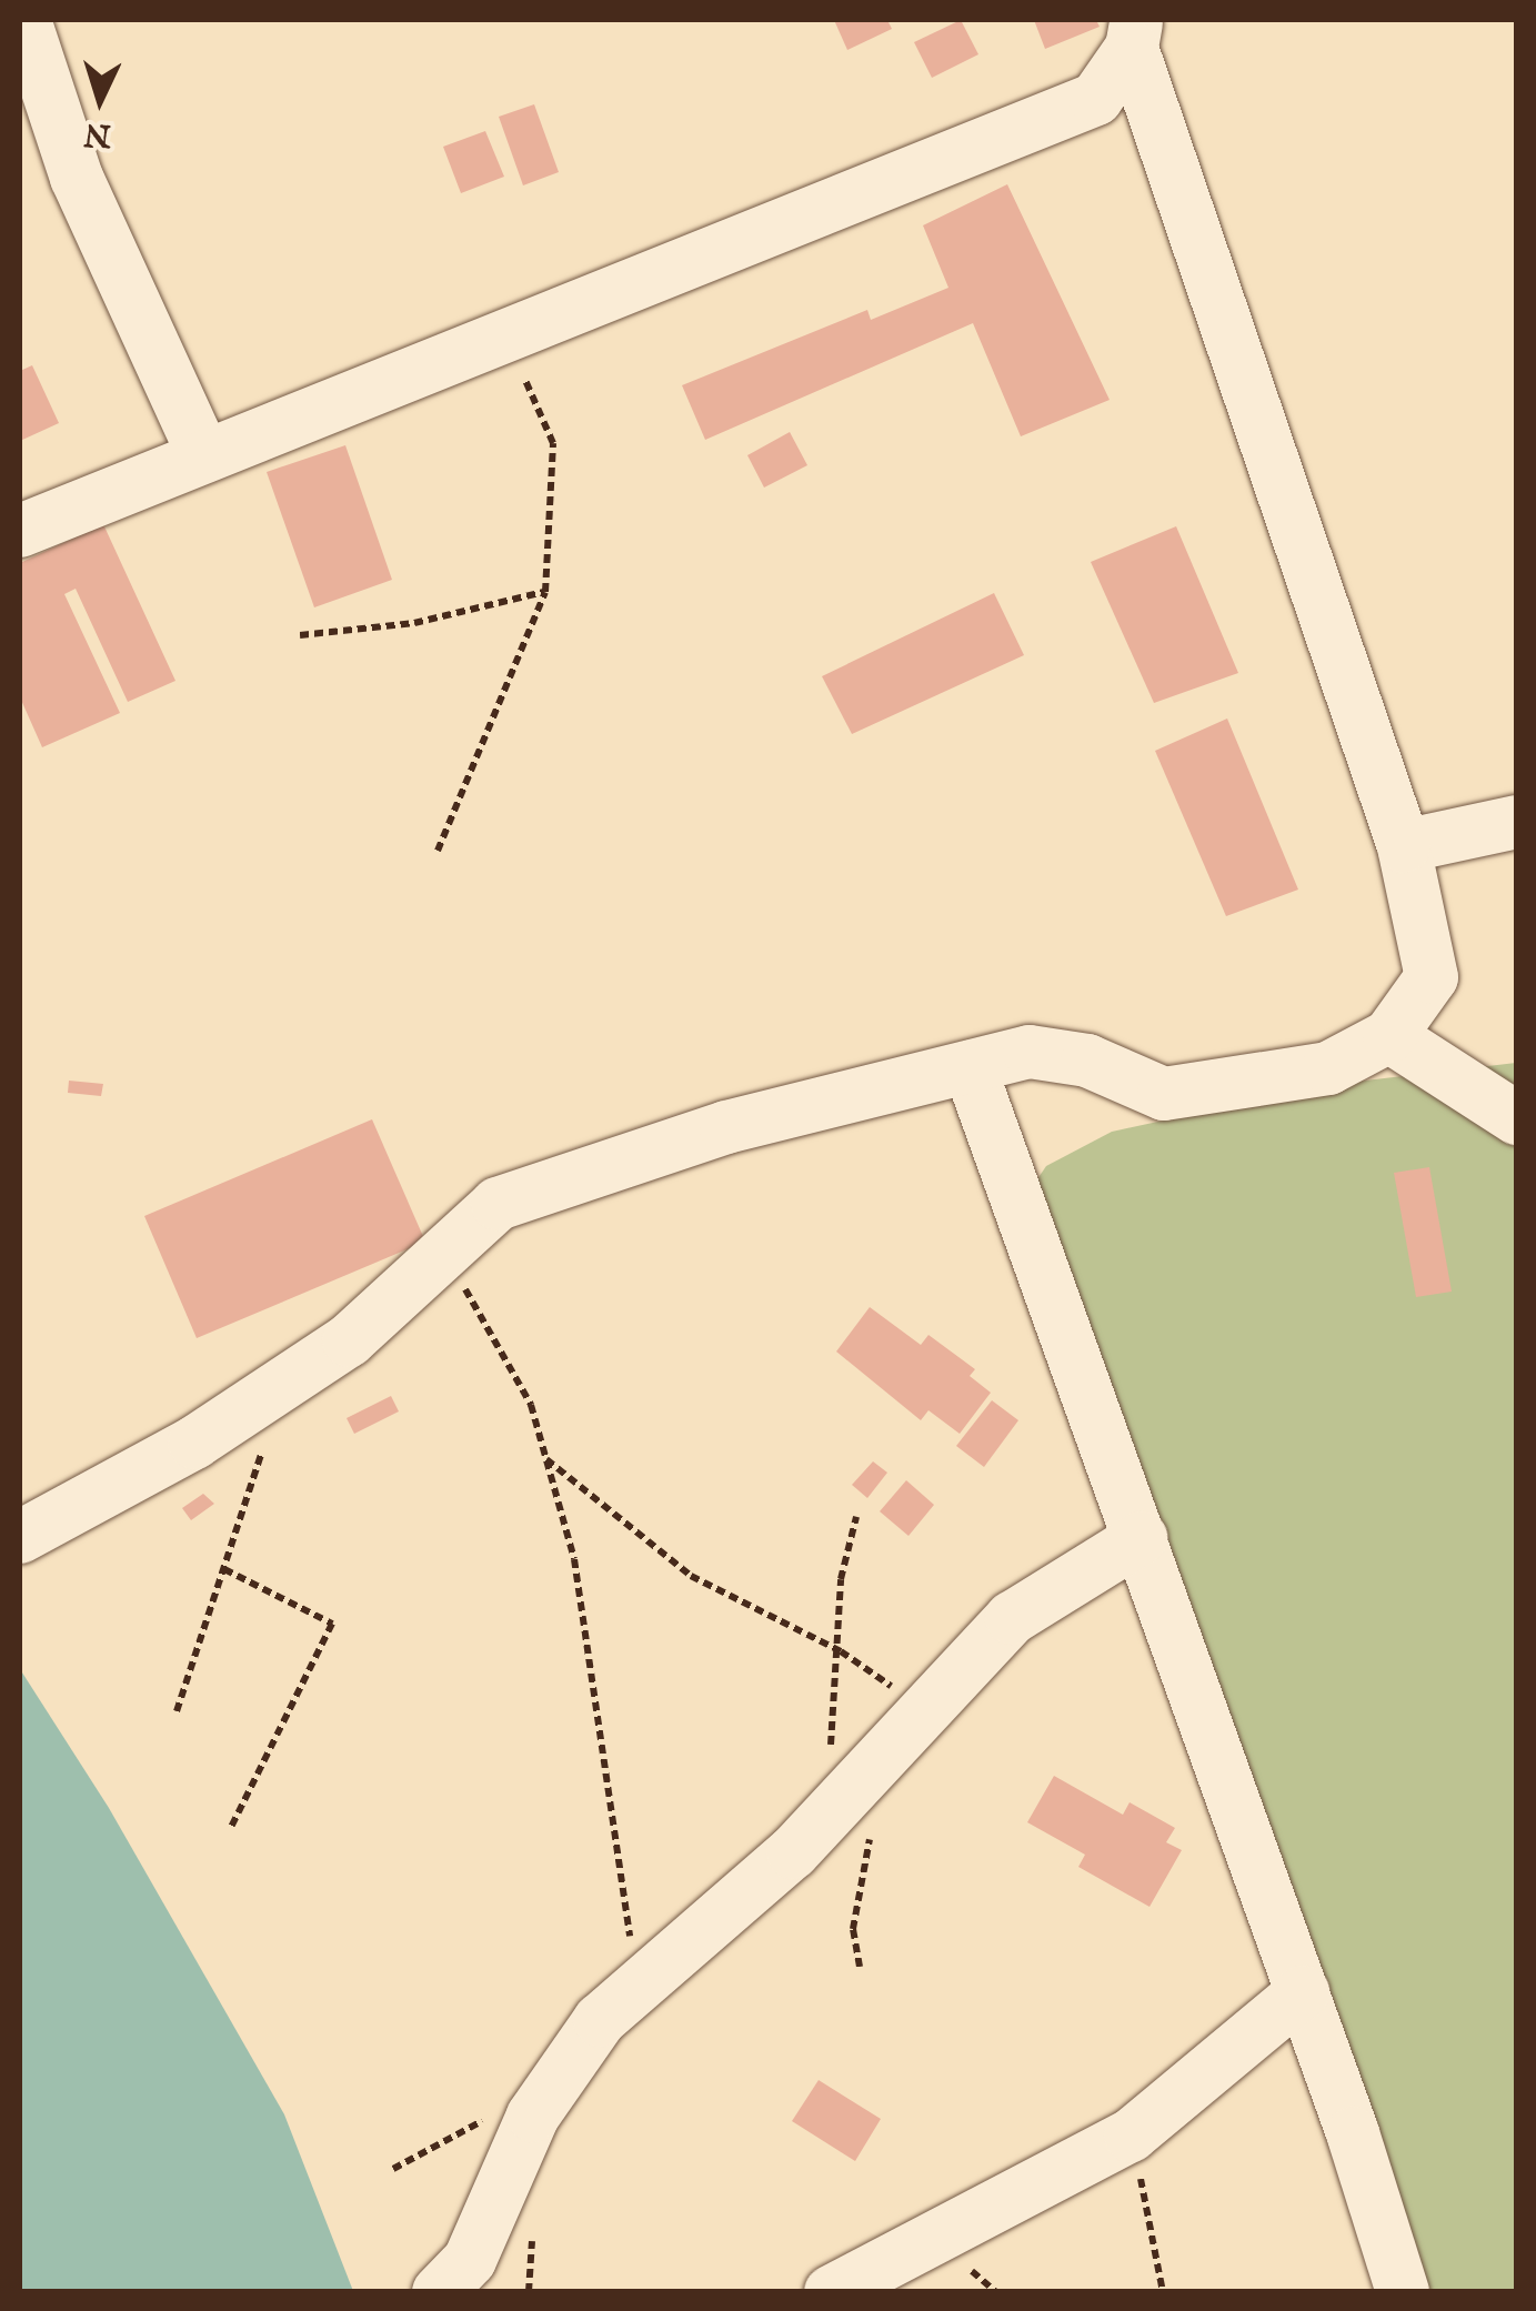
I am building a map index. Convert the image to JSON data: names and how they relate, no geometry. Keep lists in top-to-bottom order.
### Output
{
  "north": "bottom"
}
